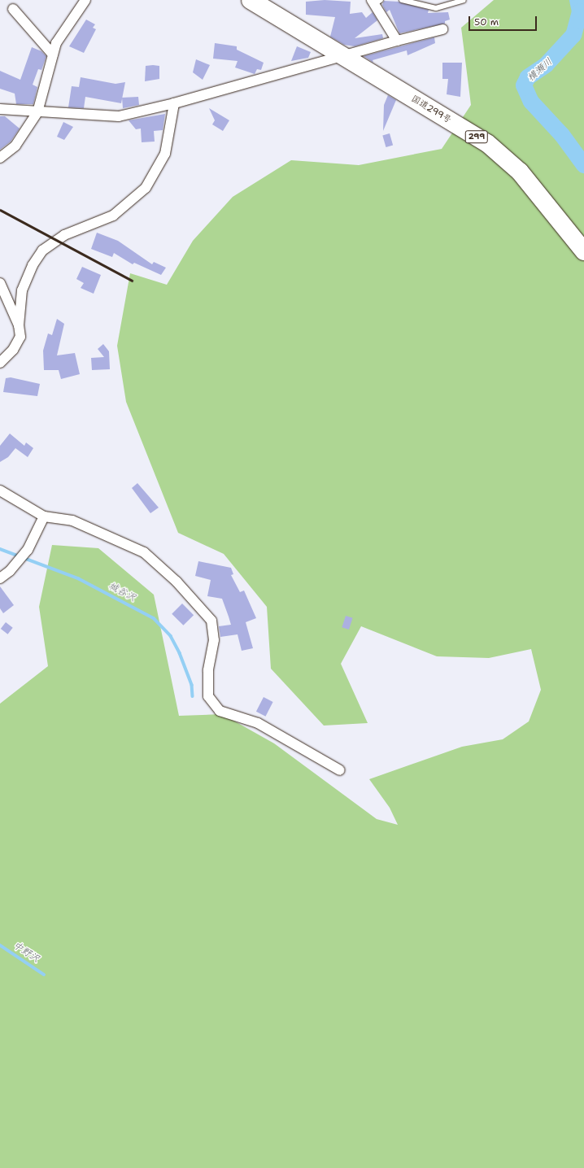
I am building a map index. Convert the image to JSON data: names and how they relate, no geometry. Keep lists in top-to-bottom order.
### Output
{
  "streets": {
    "highway": ["国道299号", "299"]
  },
  "water": ["横瀬川", "城谷沢", "中野沢"],
  "scale_bar": "50 m"
}
